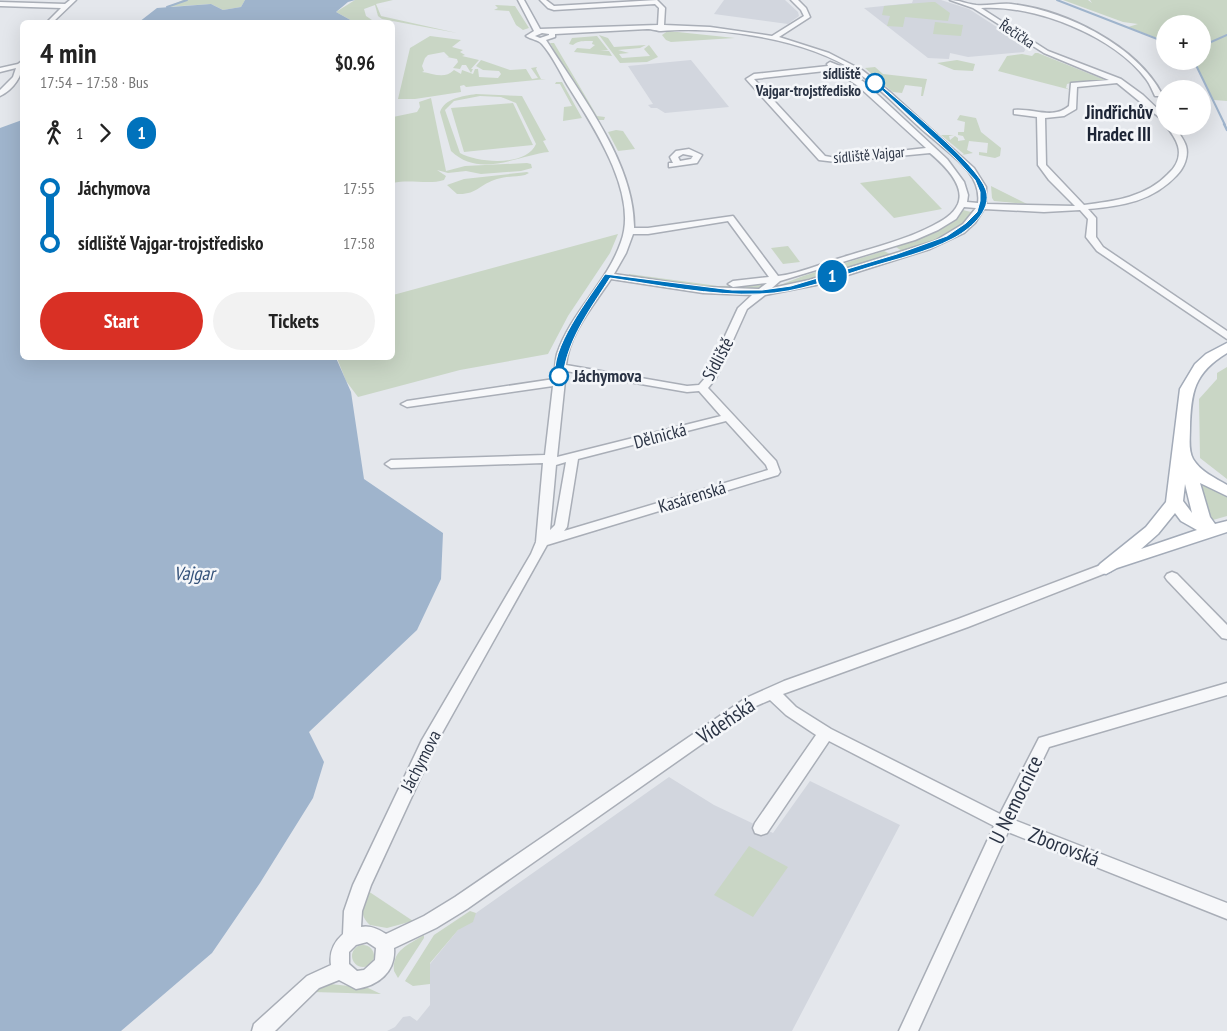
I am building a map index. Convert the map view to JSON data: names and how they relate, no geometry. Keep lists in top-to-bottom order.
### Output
{
  "streets": {
    "street": [
      "Řečička",
      "sídliště Vajgar",
      "Sídliště",
      "Dělnická",
      "Kasárenská",
      "Vídeňská",
      "Jáchymova",
      "U Nemocnice",
      "Zborovská"
    ]
  },
  "crossings": [
    ["Sídliště", "Jáchymova"],
    ["Dělnická", "Kasárenská"],
    ["Dělnická", "Jáchymova"],
    ["Kasárenská", "Jáchymova"],
    ["Vídeňská", "Jáchymova"],
    ["Vídeňská", "Zborovská"],
    ["U Nemocnice", "Zborovská"]
  ],
  "districts": ["Jindřichův Hradec III"],
  "water": ["Vajgar"],
  "places": ["sídliště Vajgar-trojstředisko", "Jáchymova"],
  "lines": ["bus line 1"],
  "page": {
    "on_map": "1",
    "map_buttons": ["+", "−"],
    "heading": ["4 min", "17:54 – 17:58 · Bus", "$0.96"],
    "legs": ["1", "1"],
    "list": [
      {
        "name": "Jáchymova",
        "value": "17:55"
      },
      {
        "name": "sídliště Vajgar-trojstředisko",
        "value": "17:58"
      }
    ],
    "buttons": ["Start", "Tickets"]
  }
}
